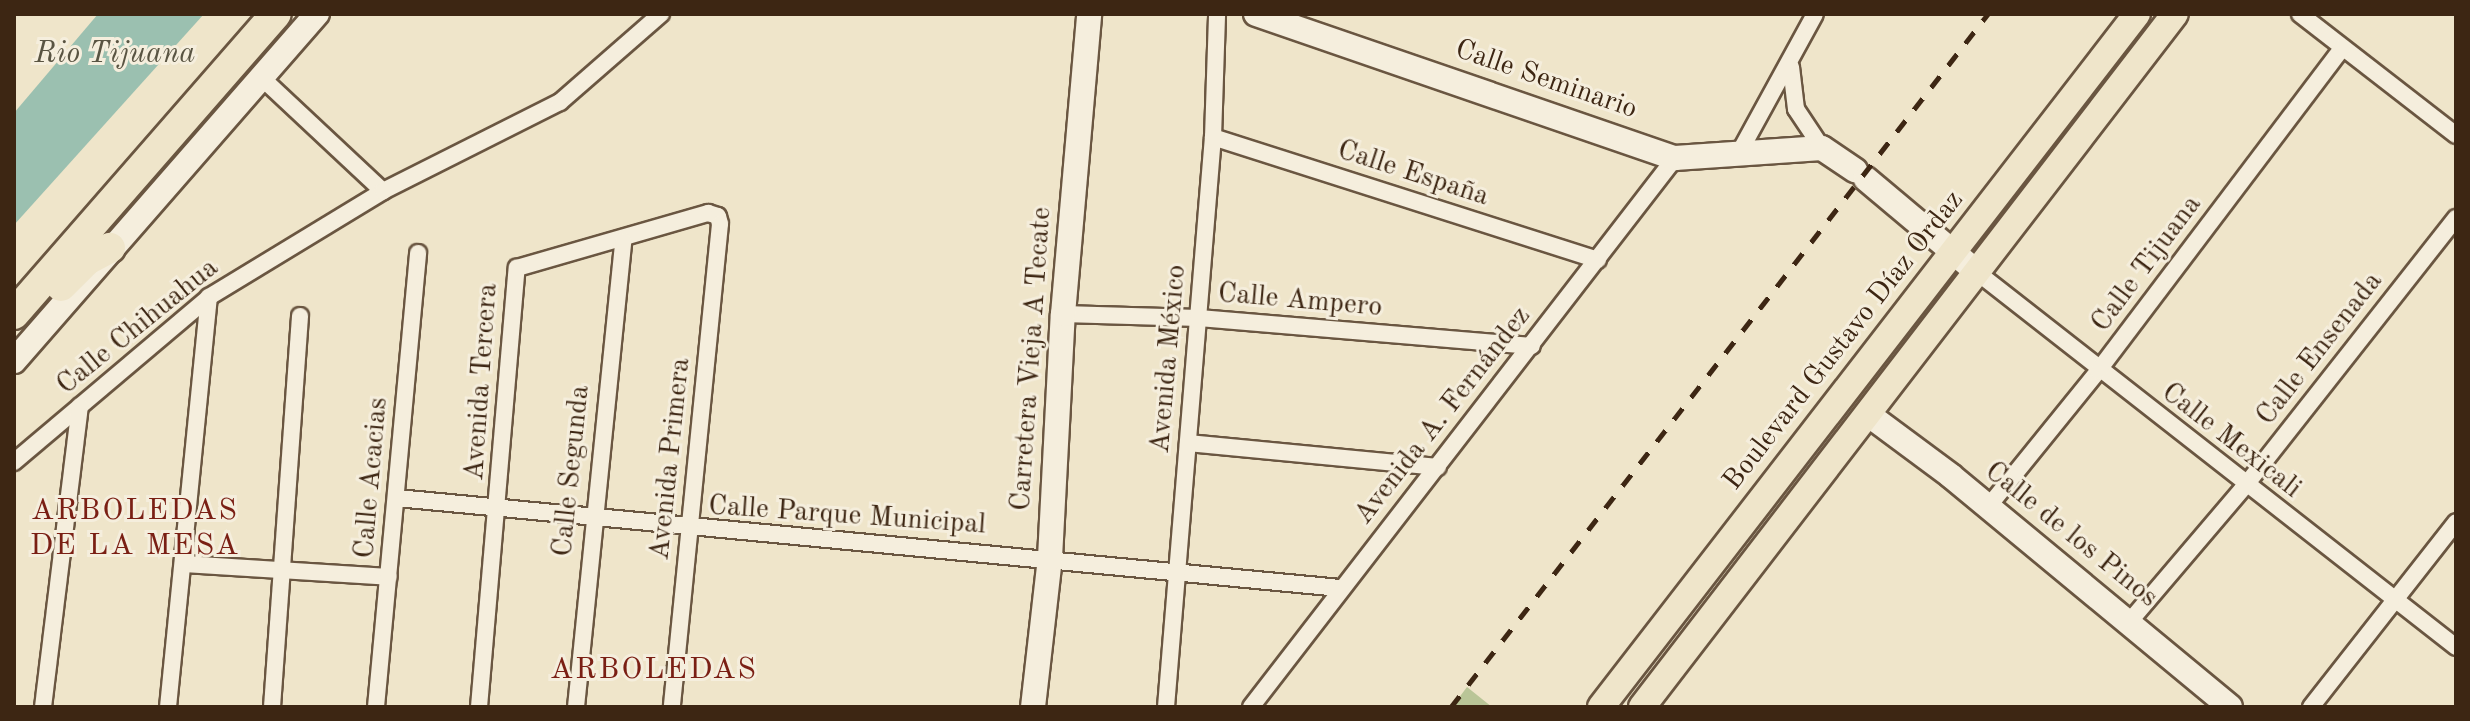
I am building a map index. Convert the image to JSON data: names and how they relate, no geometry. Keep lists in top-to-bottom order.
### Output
{
  "streets": {
    "main road": ["Boulevard Gustavo Díaz Ordaz"],
    "street": [
      "Calle Seminario",
      "Calle España",
      "Calle Tijuana",
      "Calle Ampero",
      "Calle Chihuahua",
      "Calle Ensenada",
      "Carretera Vieja A Tecate",
      "Avenida México",
      "Avenida Tercera",
      "Avenida A. Fernández",
      "Calle Mexicali",
      "Avenida Primera",
      "Calle Segunda",
      "Calle Acacias",
      "Calle Parque Municipal",
      "Calle de los Pinos"
    ]
  },
  "crossings": [
    ["Calle Seminario", "Avenida A. Fernández"],
    ["Calle España", "Avenida México"],
    ["Calle España", "Avenida A. Fernández"],
    ["Calle Tijuana", "Calle Mexicali"],
    ["Calle Tijuana", "Calle de los Pinos"],
    ["Calle Ampero", "Carretera Vieja A Tecate"],
    ["Calle Ampero", "Avenida México"],
    ["Calle Ampero", "Avenida A. Fernández"],
    ["Calle Ensenada", "Calle Mexicali"],
    ["Calle Ensenada", "Calle de los Pinos"],
    ["Carretera Vieja A Tecate", "Calle Parque Municipal"],
    ["Avenida México", "Calle Parque Municipal"],
    ["Avenida Tercera", "Avenida Primera"],
    ["Avenida Tercera", "Calle Segunda"],
    ["Avenida Tercera", "Calle Parque Municipal"],
    ["Avenida A. Fernández", "Calle Parque Municipal"],
    ["Avenida Primera", "Calle Parque Municipal"],
    ["Calle Segunda", "Calle Parque Municipal"],
    ["Calle Acacias", "Calle Parque Municipal"]
  ],
  "districts": ["ARBOLEDAS DE LA MESA", "ARBOLEDAS"],
  "water": ["Rio Tijuana"]
}
